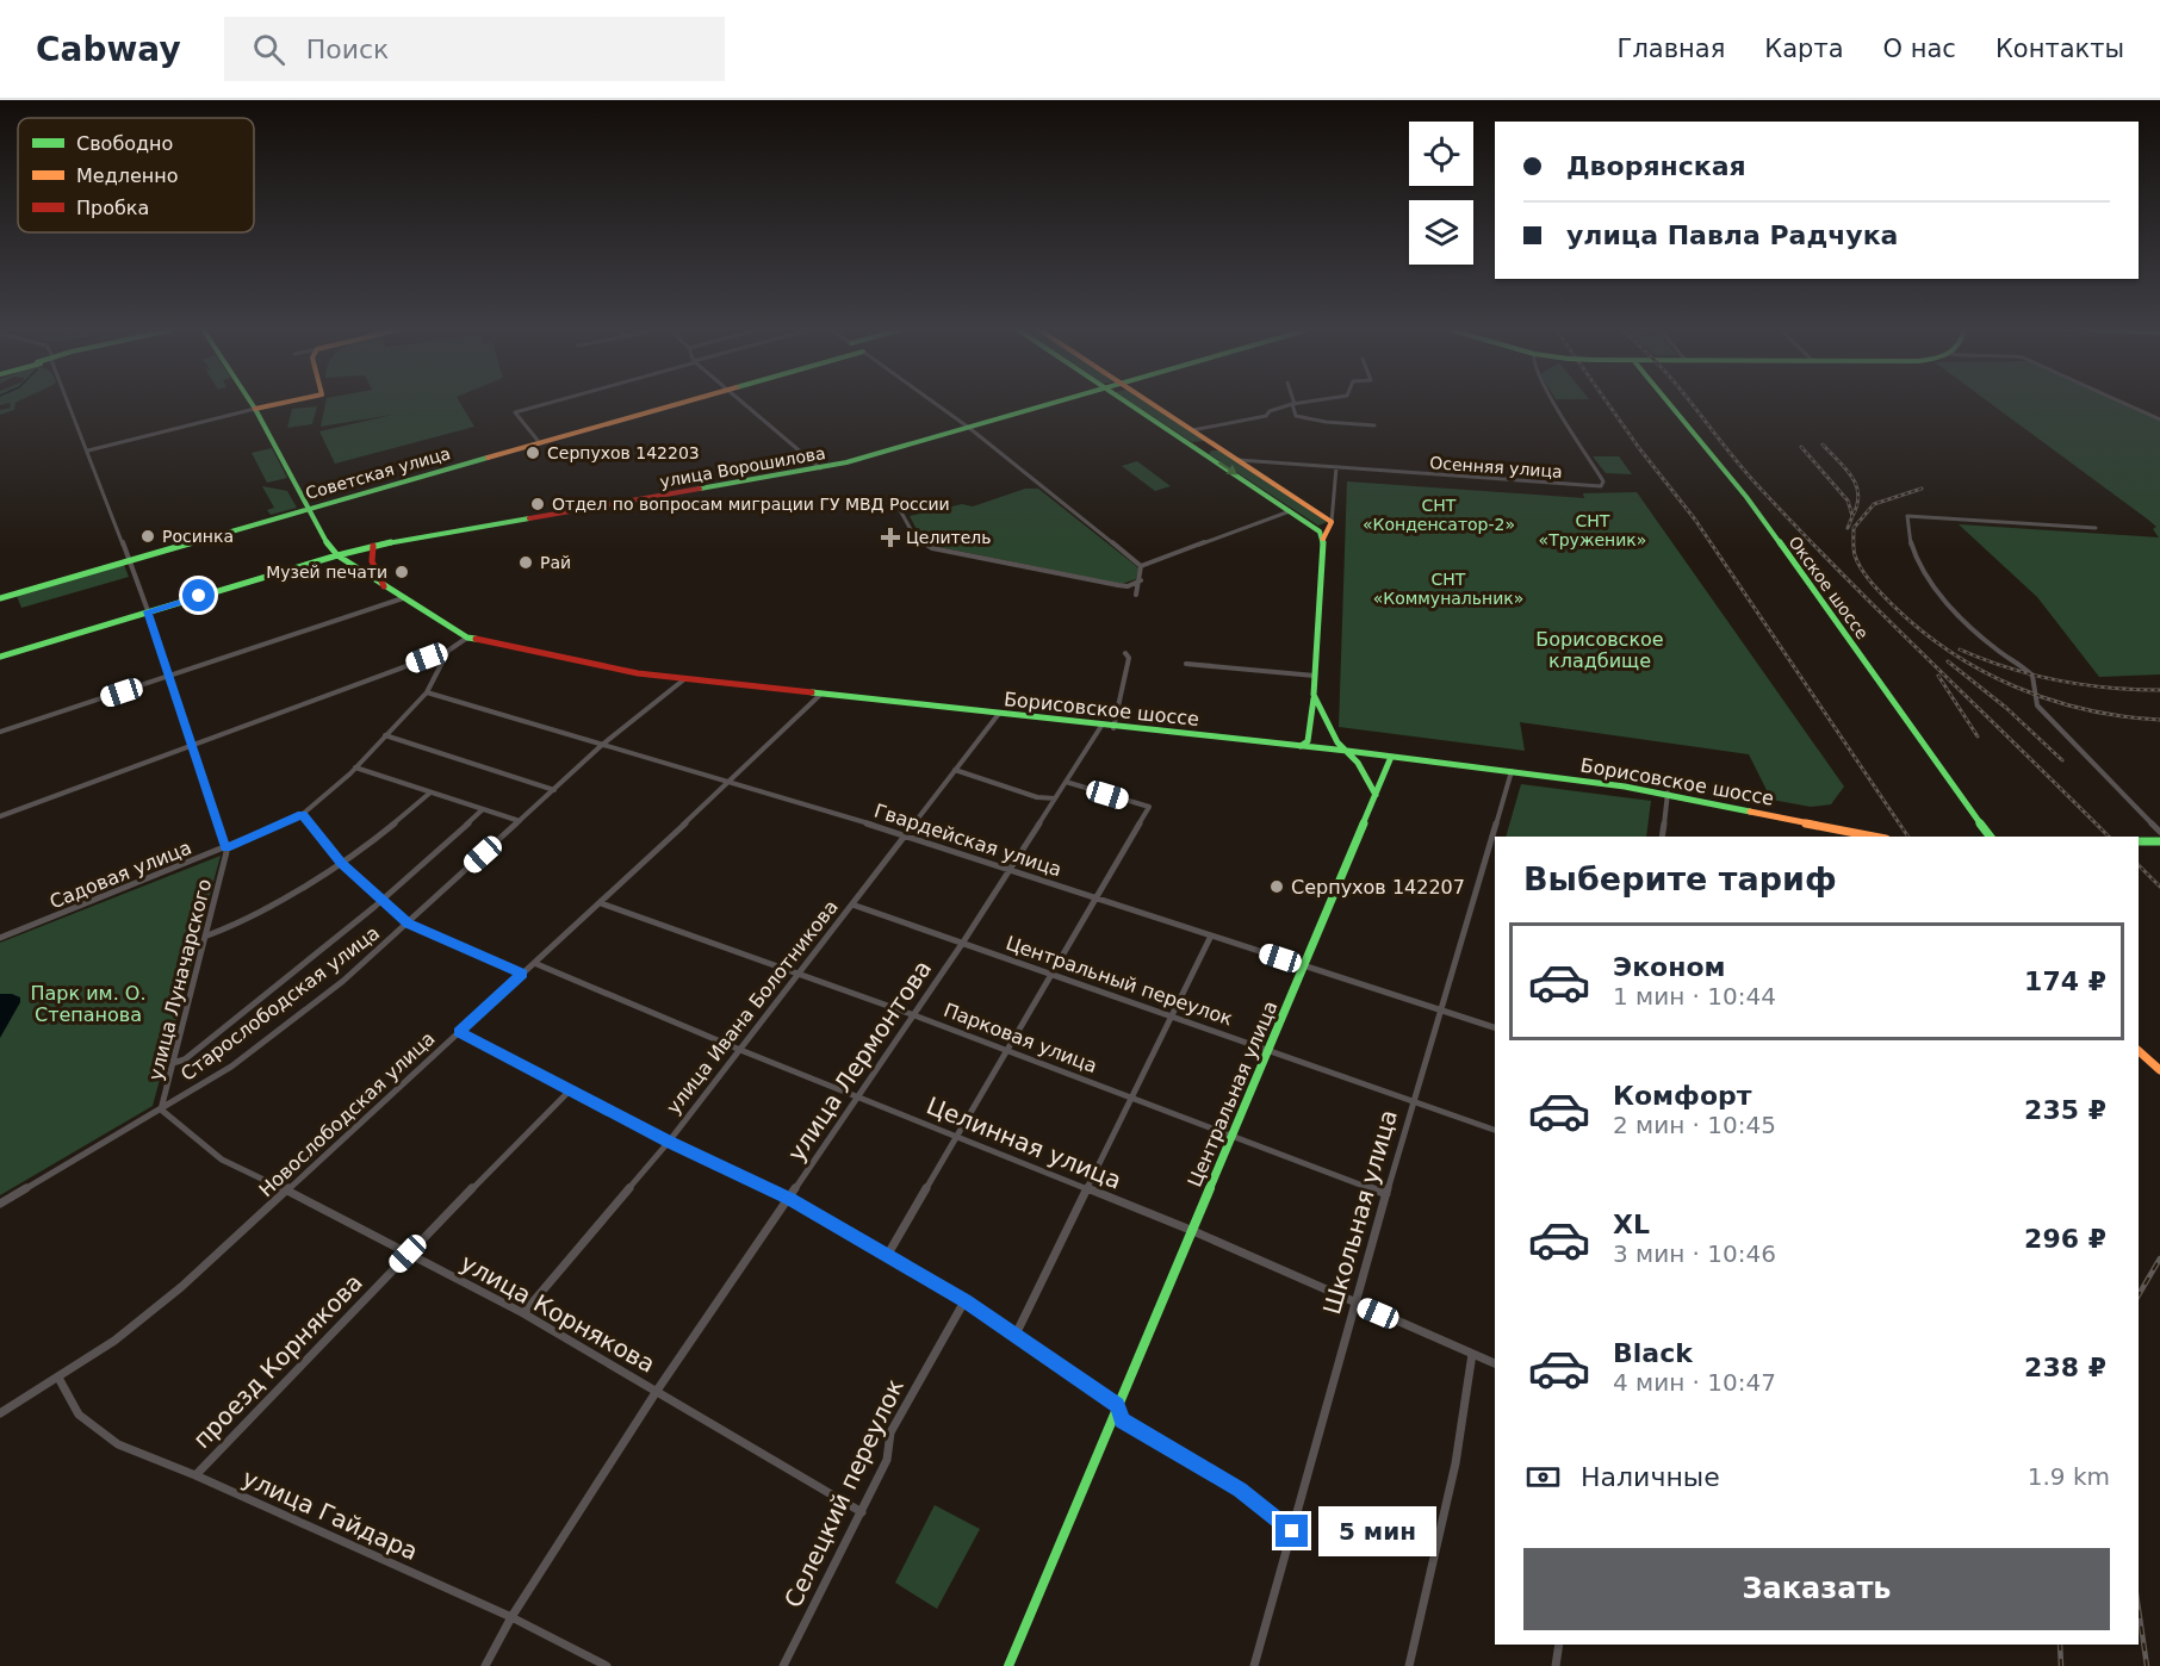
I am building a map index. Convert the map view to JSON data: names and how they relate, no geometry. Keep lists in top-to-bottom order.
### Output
{
  "streets": {
    "main road": [
      "улица Ворошилова",
      "Советская улица",
      "Окское шоссе",
      "Борисовское шоссе",
      "Центральная улица"
    ],
    "street": [
      "Осенняя улица",
      "Гвардейская улица",
      "Садовая улица",
      "улица Луначарского",
      "Центральный переулок",
      "Старослободская улица",
      "улица Ивана Болотникова",
      "Парковая улица",
      "улица Лермонтова",
      "Новослободская улица",
      "Целинная улица",
      "Школьная улица",
      "улица Корнякова",
      "проезд Корнякова",
      "Селецкий переулок",
      "улица Гайдара"
    ]
  },
  "crossings": [
    ["улица Ворошилова", "Борисовское шоссе"],
    ["улица Ворошилова", "улица Луначарского"],
    ["Советская улица", "Борисовское шоссе"],
    ["Советская улица", "улица Луначарского"],
    ["Борисовское шоссе", "Садовая улица"],
    ["Борисовское шоссе", "Старослободская улица"],
    ["Борисовское шоссе", "улица Ивана Болотникова"],
    ["Борисовское шоссе", "улица Лермонтова"],
    ["Борисовское шоссе", "Центральная улица"],
    ["Борисовское шоссе", "Новослободская улица"],
    ["Борисовское шоссе", "Школьная улица"],
    ["Гвардейская улица", "Садовая улица"],
    ["Гвардейская улица", "Старослободская улица"],
    ["Гвардейская улица", "улица Ивана Болотникова"],
    ["Гвардейская улица", "улица Лермонтова"],
    ["Гвардейская улица", "Центральная улица"],
    ["Гвардейская улица", "Новослободская улица"],
    ["Гвардейская улица", "Школьная улица"],
    ["Садовая улица", "улица Луначарского"],
    ["улица Луначарского", "Старослободская улица"],
    ["улица Луначарского", "улица Корнякова"],
    ["Центральный переулок", "улица Ивана Болотникова"],
    ["Центральный переулок", "улица Лермонтова"],
    ["Центральный переулок", "Центральная улица"],
    ["Центральный переулок", "Школьная улица"],
    ["Старослободская улица", "улица Корнякова"],
    ["улица Ивана Болотникова", "Парковая улица"],
    ["улица Ивана Болотникова", "Целинная улица"],
    ["улица Ивана Болотникова", "улица Корнякова"],
    ["Парковая улица", "улица Лермонтова"],
    ["Парковая улица", "Центральная улица"],
    ["Парковая улица", "Новослободская улица"],
    ["Парковая улица", "Школьная улица"],
    ["улица Лермонтова", "Целинная улица"],
    ["улица Лермонтова", "улица Корнякова"],
    ["улица Лермонтова", "улица Гайдара"],
    ["Центральная улица", "Целинная улица"],
    ["Новослободская улица", "Целинная улица"],
    ["Новослободская улица", "улица Корнякова"],
    ["Новослободская улица", "улица Гайдара"],
    ["Целинная улица", "Школьная улица"],
    ["улица Корнякова", "проезд Корнякова"],
    ["улица Корнякова", "Селецкий переулок"],
    ["проезд Корнякова", "улица Гайдара"]
  ],
  "parks": [
    "СНТ «Конденсатор-2»",
    "СНТ «Труженик»",
    "СНТ «Коммунальник»",
    "Борисовское кладбище",
    "Парк им. О. Степанова"
  ],
  "places": {
    "other": [
      "Серпухов 142203",
      "Отдел по вопросам миграции ГУ МВД России",
      "Росинка",
      "Рай",
      "Музей печати",
      "Серпухов 142207"
    ],
    "health": ["Целитель"]
  },
  "legend": ["Свободно", "Медленно", "Пробка"],
  "page": {
    "header": "Cabway",
    "search": "Поиск",
    "nav": [
      "Главная",
      "Карта",
      "О нас",
      "Контакты"
    ],
    "banner": ["Дворянская", "улица Павла Радчука"],
    "heading": "Выберите тариф",
    "list": [
      {
        "name": "Эконом",
        "note": "1 мин · 10:44",
        "value": "174 ₽"
      },
      {
        "name": "Комфорт",
        "note": "2 мин · 10:45",
        "value": "235 ₽"
      },
      {
        "name": "XL",
        "note": "3 мин · 10:46",
        "value": "296 ₽"
      },
      {
        "name": "Black",
        "note": "4 мин · 10:47",
        "value": "238 ₽"
      }
    ],
    "pay": ["Наличные", "1.9 km"],
    "bubble": "5 мин",
    "buttons": "Заказать"
  }
}
